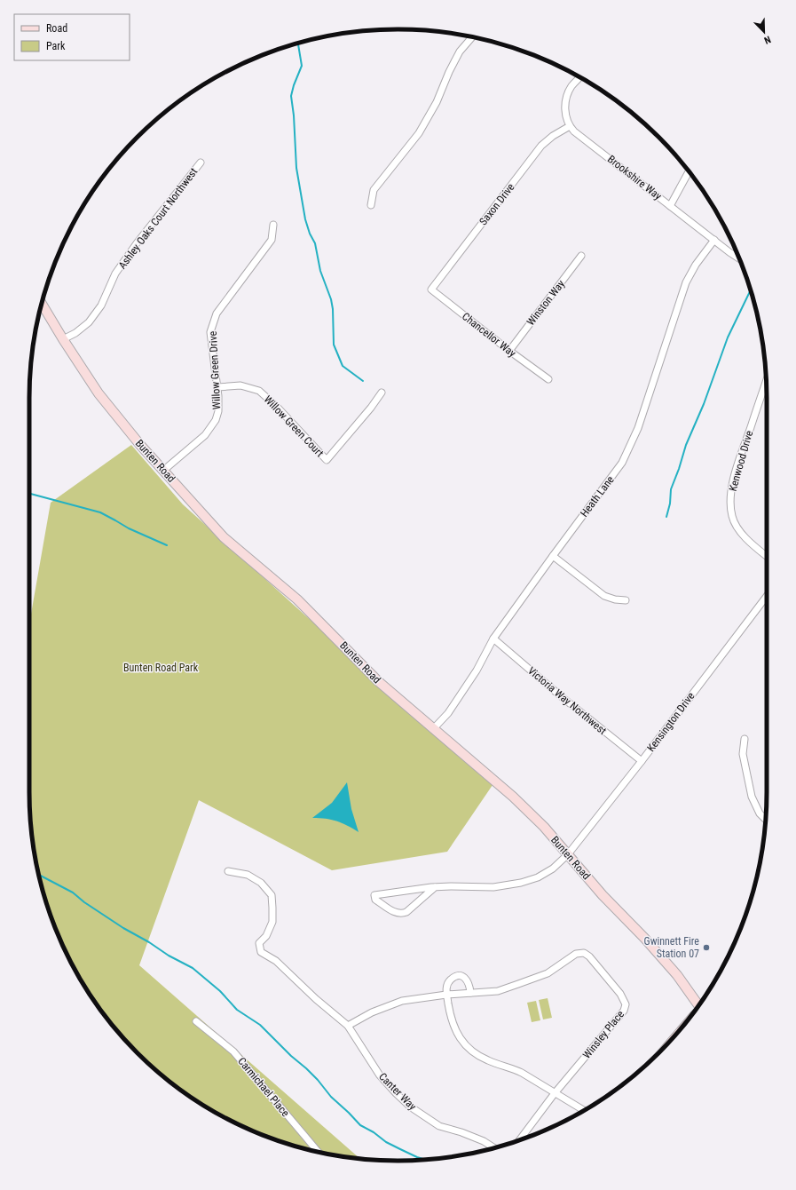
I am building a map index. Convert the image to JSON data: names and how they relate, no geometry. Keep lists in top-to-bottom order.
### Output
{
  "streets": {
    "street": [
      "Brookshire Way",
      "Saxon Drive",
      "Ashley Oaks Court Northwest",
      "Winston Way",
      "Chancellor Way",
      "Willow Green Drive",
      "Willow Green Court",
      "Bunten Road",
      "Kenwood Drive",
      "Heath Lane",
      "Victoria Way Northwest",
      "Kensington Drive",
      "Winsley Place",
      "Carmichael Place",
      "Canter Way"
    ]
  },
  "crossings": [
    ["Brookshire Way", "Saxon Drive"],
    ["Brookshire Way", "Heath Lane"],
    ["Saxon Drive", "Chancellor Way"],
    ["Ashley Oaks Court Northwest", "Bunten Road"],
    ["Winston Way", "Chancellor Way"],
    ["Willow Green Drive", "Willow Green Court"],
    ["Willow Green Drive", "Bunten Road"],
    ["Bunten Road", "Heath Lane"],
    ["Bunten Road", "Kensington Drive"],
    ["Heath Lane", "Victoria Way Northwest"],
    ["Victoria Way Northwest", "Kensington Drive"],
    ["Winsley Place", "Canter Way"]
  ],
  "parks": ["Bunten Road Park"],
  "places": ["Gwinnett Fire Station 07"],
  "legend": ["Road", "Park"],
  "north": "bottom right"
}
